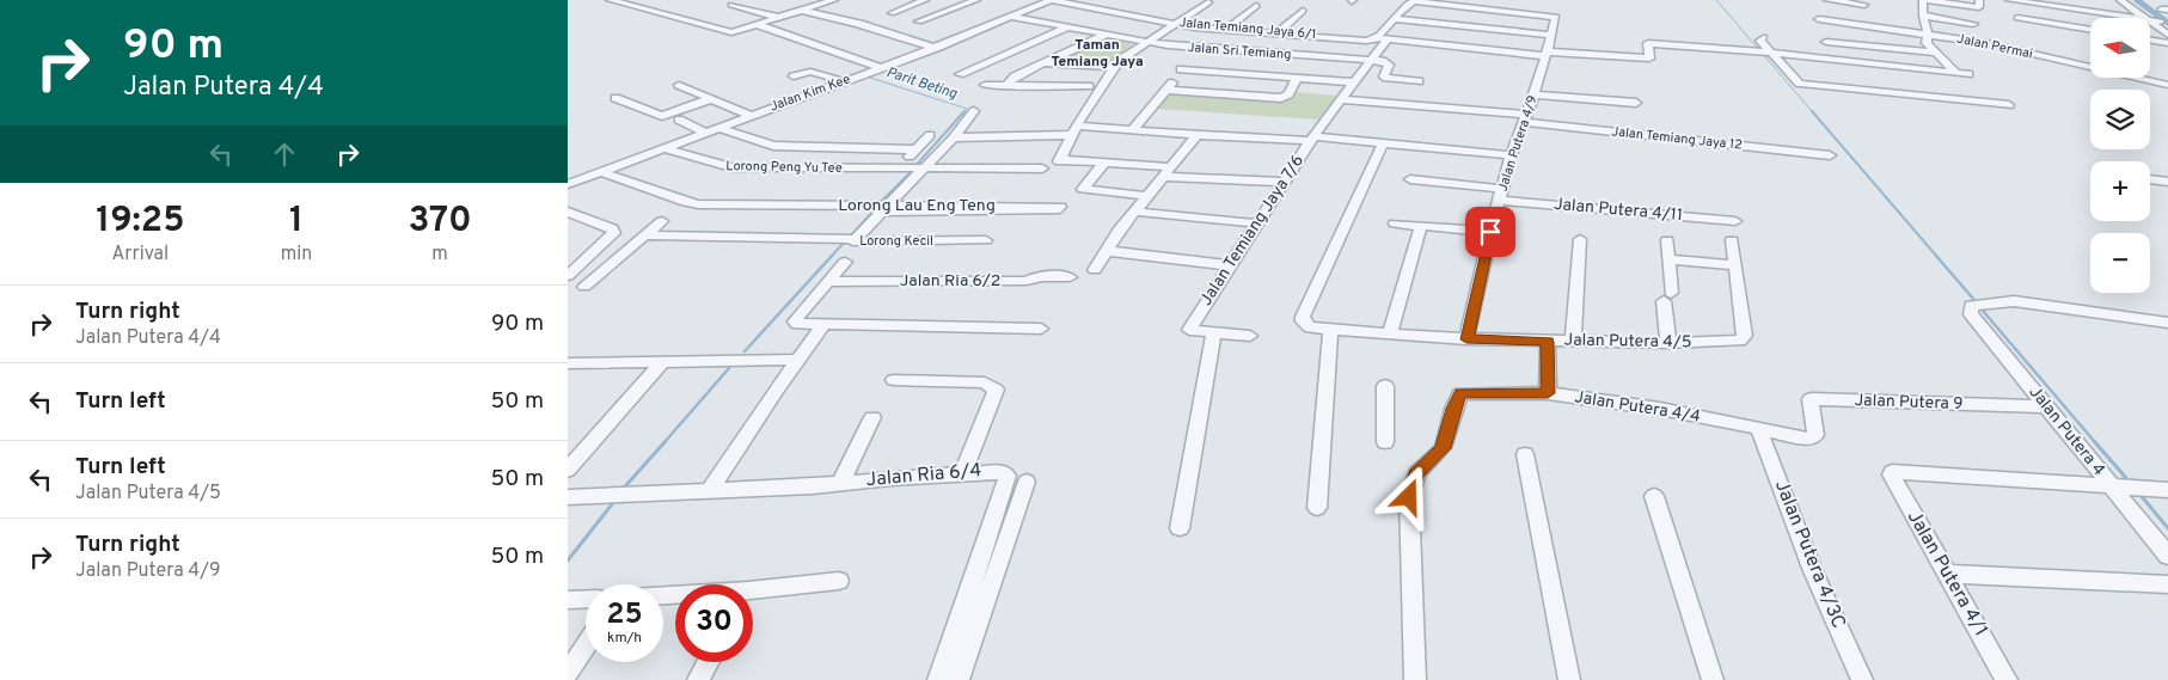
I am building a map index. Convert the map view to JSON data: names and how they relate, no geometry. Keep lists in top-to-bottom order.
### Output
{
  "streets": {
    "street": [
      "Jalan Temiang Jaya 6/1",
      "Jalan Permai",
      "Jalan Sri Temiang",
      "Jalan Kim Kee",
      "Jalan Temiang Jaya 12",
      "Jalan Putera 4/9",
      "Lorong Peng Yu Tee",
      "Lorong Lau Eng Teng",
      "Jalan Putera 4/11",
      "Jalan Temiang Jaya 7/6",
      "Lorong Kecil",
      "Jalan Ria 6/2",
      "Jalan Putera 4/5",
      "Jalan Putera 9",
      "Jalan Putera 4/4",
      "Jalan Putera 4",
      "Jalan Ria 6/4",
      "Jalan Putera 4/3C",
      "Jalan Putera 4/1"
    ]
  },
  "crossings": [
    ["Jalan Temiang Jaya 6/1", "Jalan Kim Kee"],
    ["Jalan Temiang Jaya 6/1", "Jalan Putera 4/9"],
    ["Jalan Temiang Jaya 6/1", "Jalan Temiang Jaya 7/6"],
    ["Jalan Sri Temiang", "Jalan Kim Kee"],
    ["Jalan Sri Temiang", "Jalan Temiang Jaya 7/6"],
    ["Jalan Kim Kee", "Lorong Peng Yu Tee"],
    ["Jalan Kim Kee", "Lorong Lau Eng Teng"],
    ["Jalan Temiang Jaya 12", "Jalan Putera 4/9"],
    ["Jalan Temiang Jaya 12", "Jalan Temiang Jaya 7/6"],
    ["Jalan Putera 4/9", "Jalan Putera 4/11"],
    ["Jalan Putera 4/9", "Jalan Temiang Jaya 7/6"],
    ["Jalan Putera 4/9", "Jalan Putera 4/5"],
    ["Lorong Peng Yu Tee", "Lorong Kecil"],
    ["Lorong Lau Eng Teng", "Lorong Kecil"],
    ["Jalan Putera 9", "Jalan Putera 4/4"],
    ["Jalan Putera 9", "Jalan Putera 4"],
    ["Jalan Putera 4/4", "Jalan Putera 4/3C"],
    ["Jalan Putera 4", "Jalan Putera 4/1"]
  ],
  "districts": ["Taman Temiang Jaya"],
  "water": ["Parit Beting"],
  "north": "left",
  "page": {
    "turn": ["90 m", "Jalan Putera 4/4"],
    "map_buttons": ["+", "−"],
    "eta": [
      "19:25",
      "Arrival",
      "1",
      "min",
      "370",
      "m"
    ],
    "list": [
      {
        "name": "Turn right",
        "note": "Jalan Putera 4/4",
        "value": "90 m"
      },
      {
        "name": "Turn left",
        "value": "50 m"
      },
      {
        "name": "Turn left",
        "note": "Jalan Putera 4/5",
        "value": "50 m"
      },
      {
        "name": "Turn right",
        "note": "Jalan Putera 4/9",
        "value": "50 m"
      }
    ],
    "speed": "25 km/h",
    "limit": "30"
  }
}
